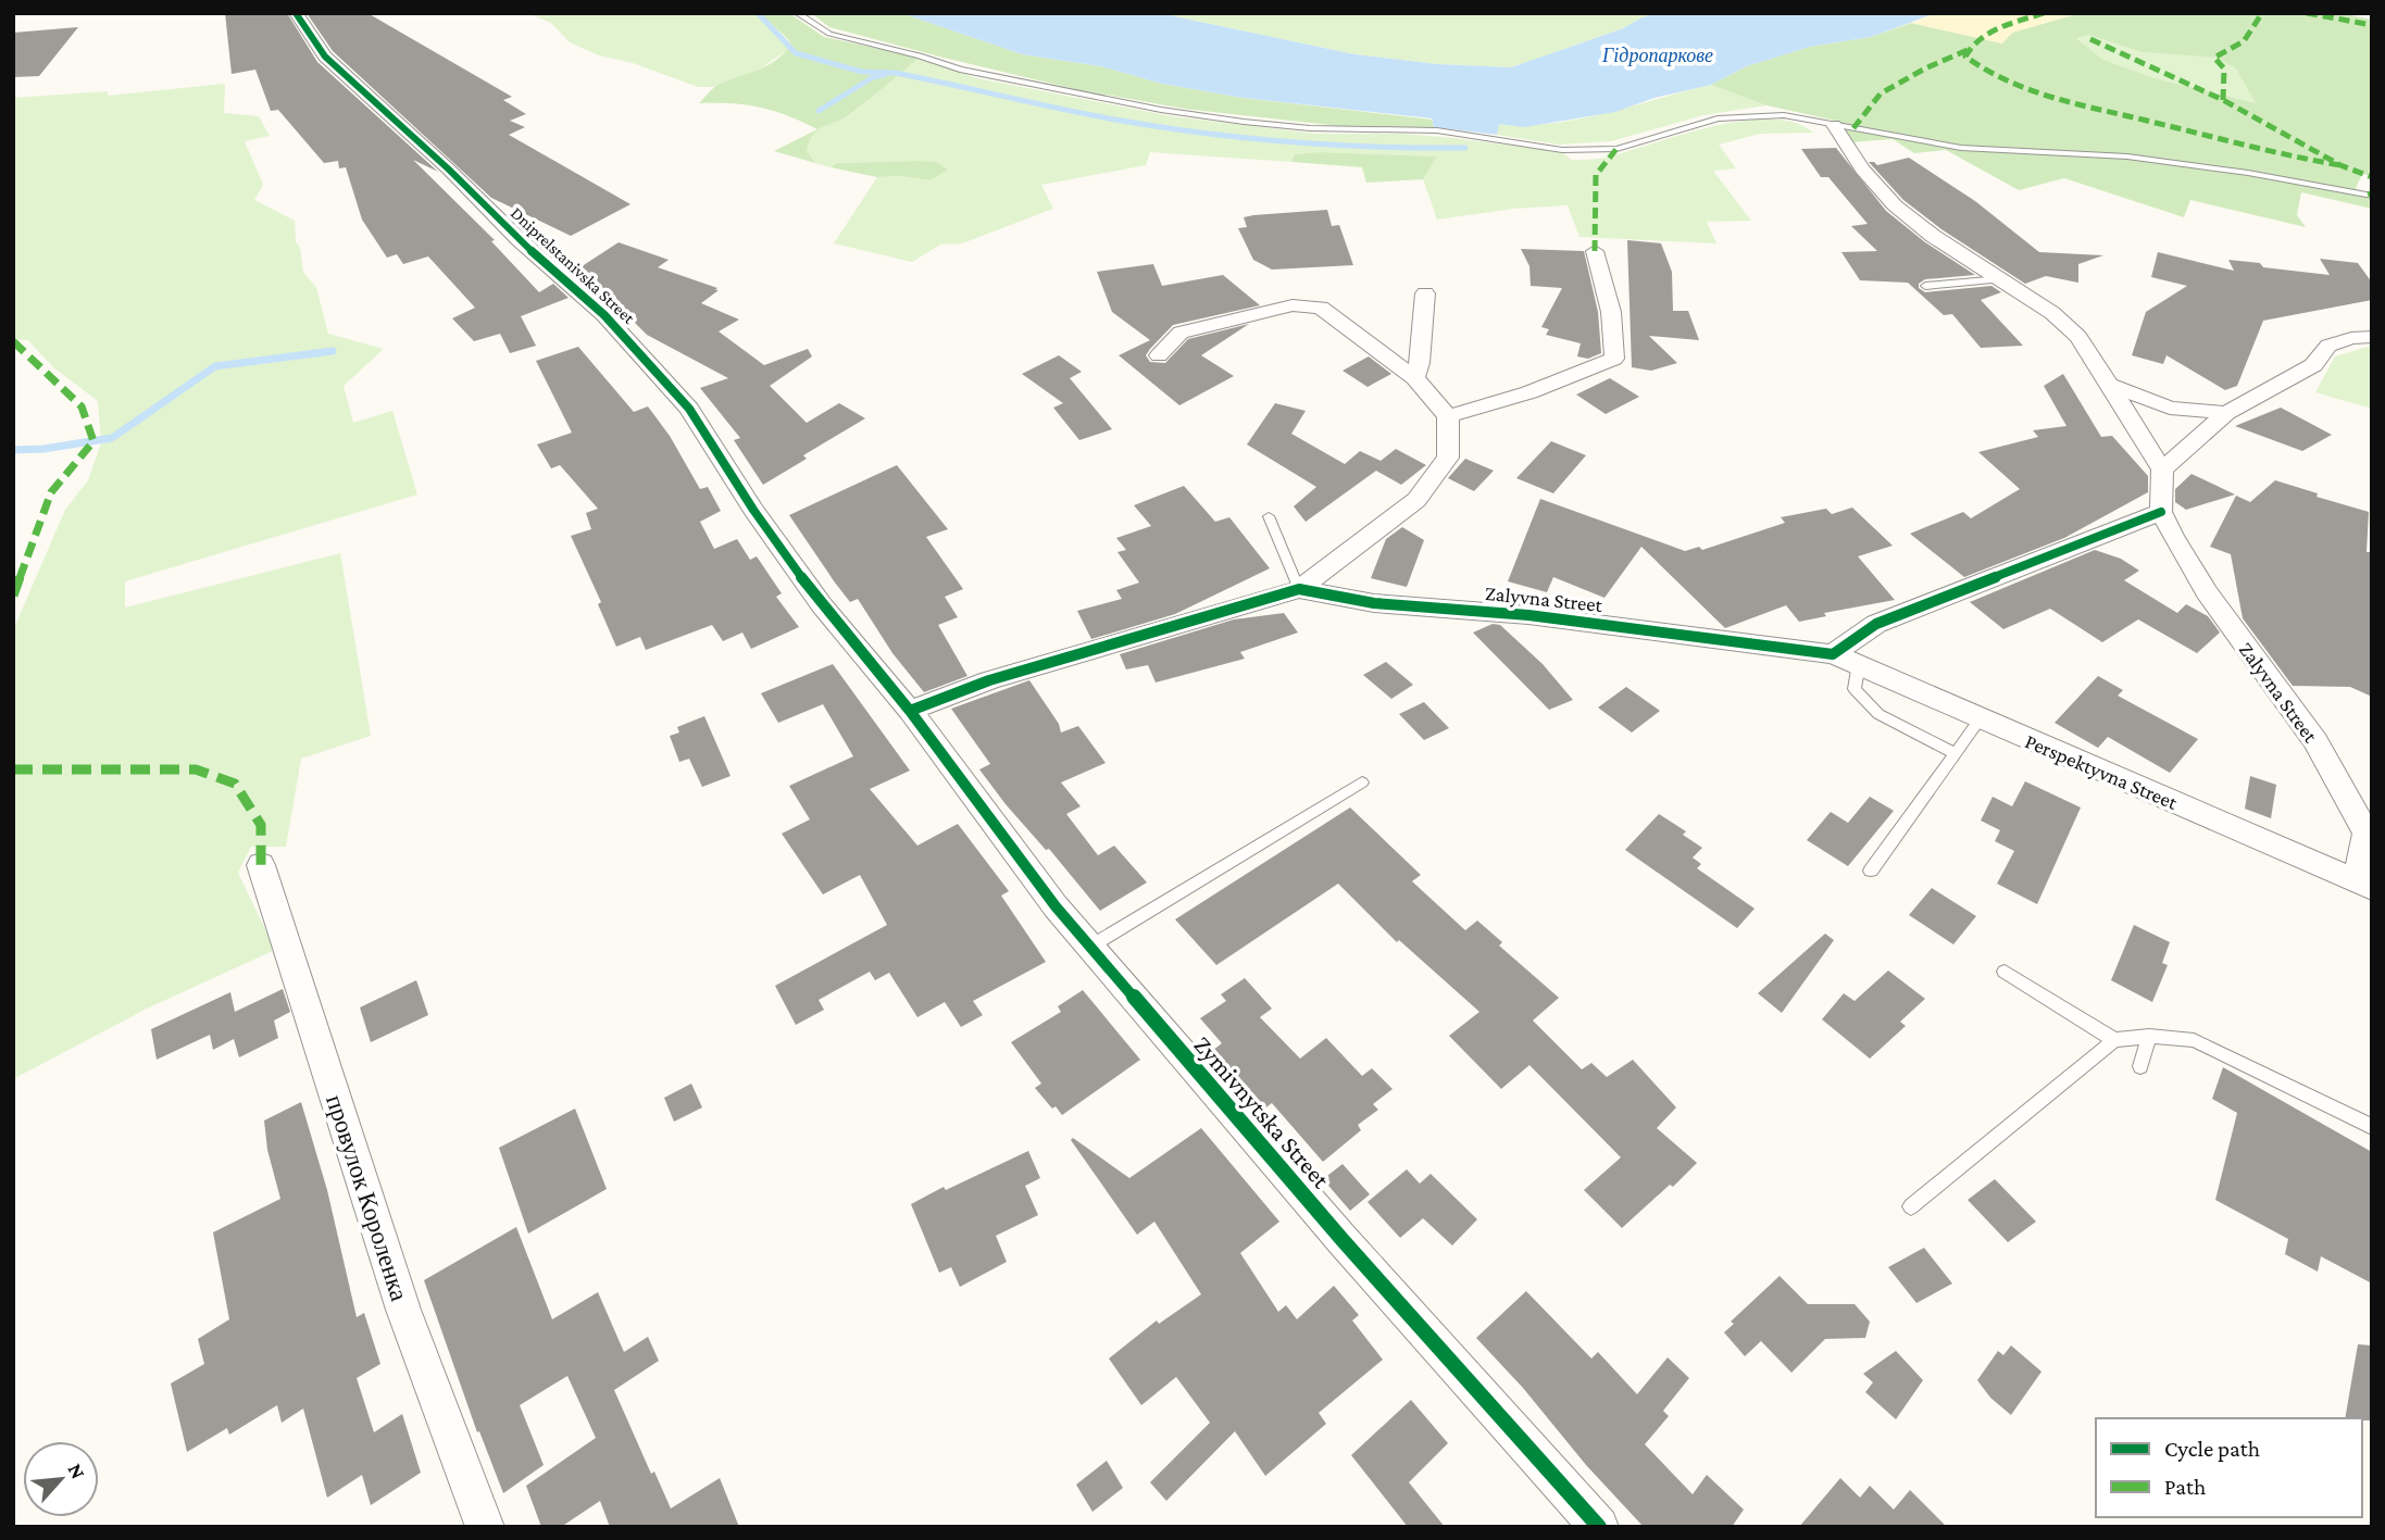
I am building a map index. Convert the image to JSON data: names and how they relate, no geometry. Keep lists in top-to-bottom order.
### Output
{
  "streets": {
    "street": [
      "Dniprelstanivska Street",
      "Zalyvna Street",
      "Perspektyvna Street",
      "Zymivnytska Street",
      "провулок Короленка"
    ]
  },
  "crossings": [
    ["Dniprelstanivska Street", "Zalyvna Street"],
    ["Dniprelstanivska Street", "Zymivnytska Street"],
    ["Zalyvna Street", "Perspektyvna Street"],
    ["Zalyvna Street", "Zymivnytska Street"]
  ],
  "water": ["Гідропаркове"],
  "legend": ["Cycle path", "Path"],
  "north": "top right"
}
